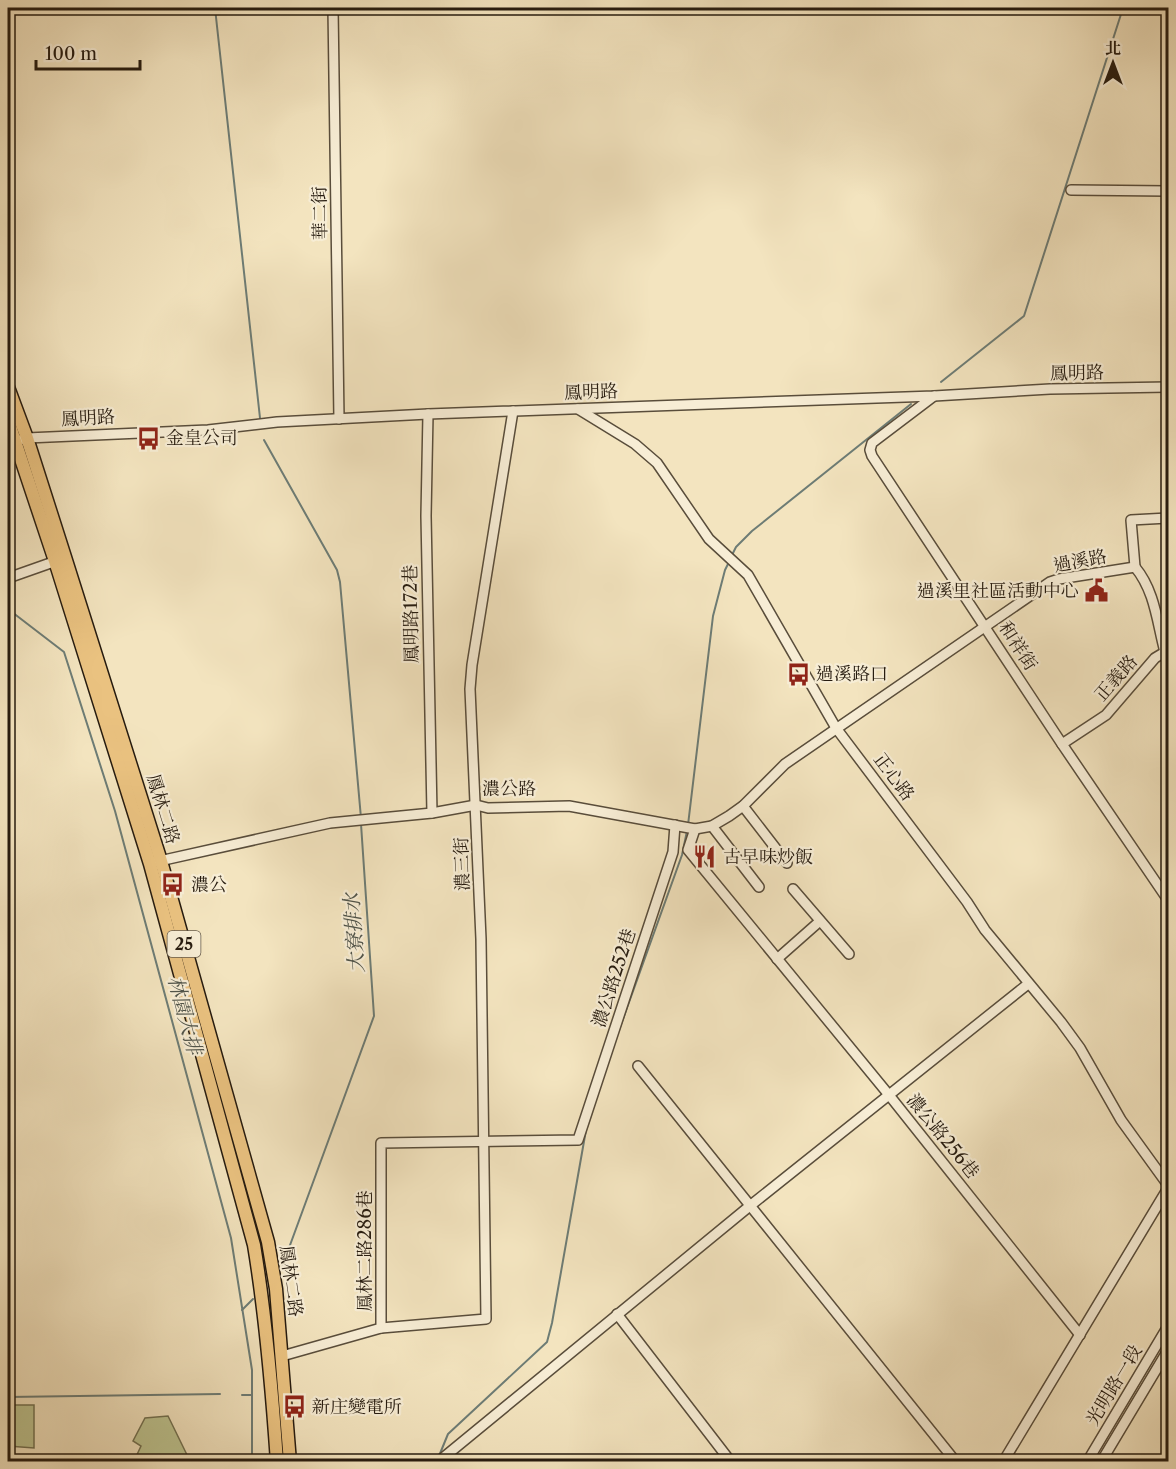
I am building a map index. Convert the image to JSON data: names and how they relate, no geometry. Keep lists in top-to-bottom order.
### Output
{
  "streets": {
    "main road": ["鳳林二路", "25"],
    "street": [
      "華二街",
      "鳳明路",
      "過溪路",
      "鳳明路172巷",
      "和祥街",
      "正義路",
      "正心路",
      "濃公路",
      "濃三街",
      "濃公路252巷",
      "濃公路256巷",
      "鳳林二路286巷",
      "光明路一段"
    ]
  },
  "crossings": [
    ["華二街", "鳳明路"],
    ["鳳明路", "鳳明路172巷"],
    ["鳳明路", "和祥街"],
    ["鳳明路", "正心路"],
    ["鳳明路", "鳳林二路"],
    ["鳳明路", "濃三街"],
    ["過溪路", "和祥街"],
    ["過溪路", "正義路"],
    ["過溪路", "正心路"],
    ["過溪路", "濃公路"],
    ["鳳明路172巷", "濃公路"],
    ["和祥街", "正義路"],
    ["正心路", "濃公路"],
    ["濃公路", "鳳林二路"],
    ["濃公路", "濃三街"],
    ["濃公路", "濃公路252巷"],
    ["濃公路", "濃公路256巷"],
    ["鳳林二路", "鳳林二路286巷"],
    ["濃三街", "濃公路252巷"],
    ["濃三街", "鳳林二路286巷"],
    ["濃公路252巷", "濃公路256巷"],
    ["濃公路252巷", "鳳林二路286巷"]
  ],
  "water": ["大寮排水", "林園大排"],
  "places": {
    "bus stop": [
      "金皇公司",
      "過溪路口",
      "濃公",
      "新庄變電所"
    ],
    "public building": ["過溪里社區活動中心"],
    "restaurant": ["古早味炒飯"]
  },
  "scale_bar": "100 m",
  "north": "top"
}
